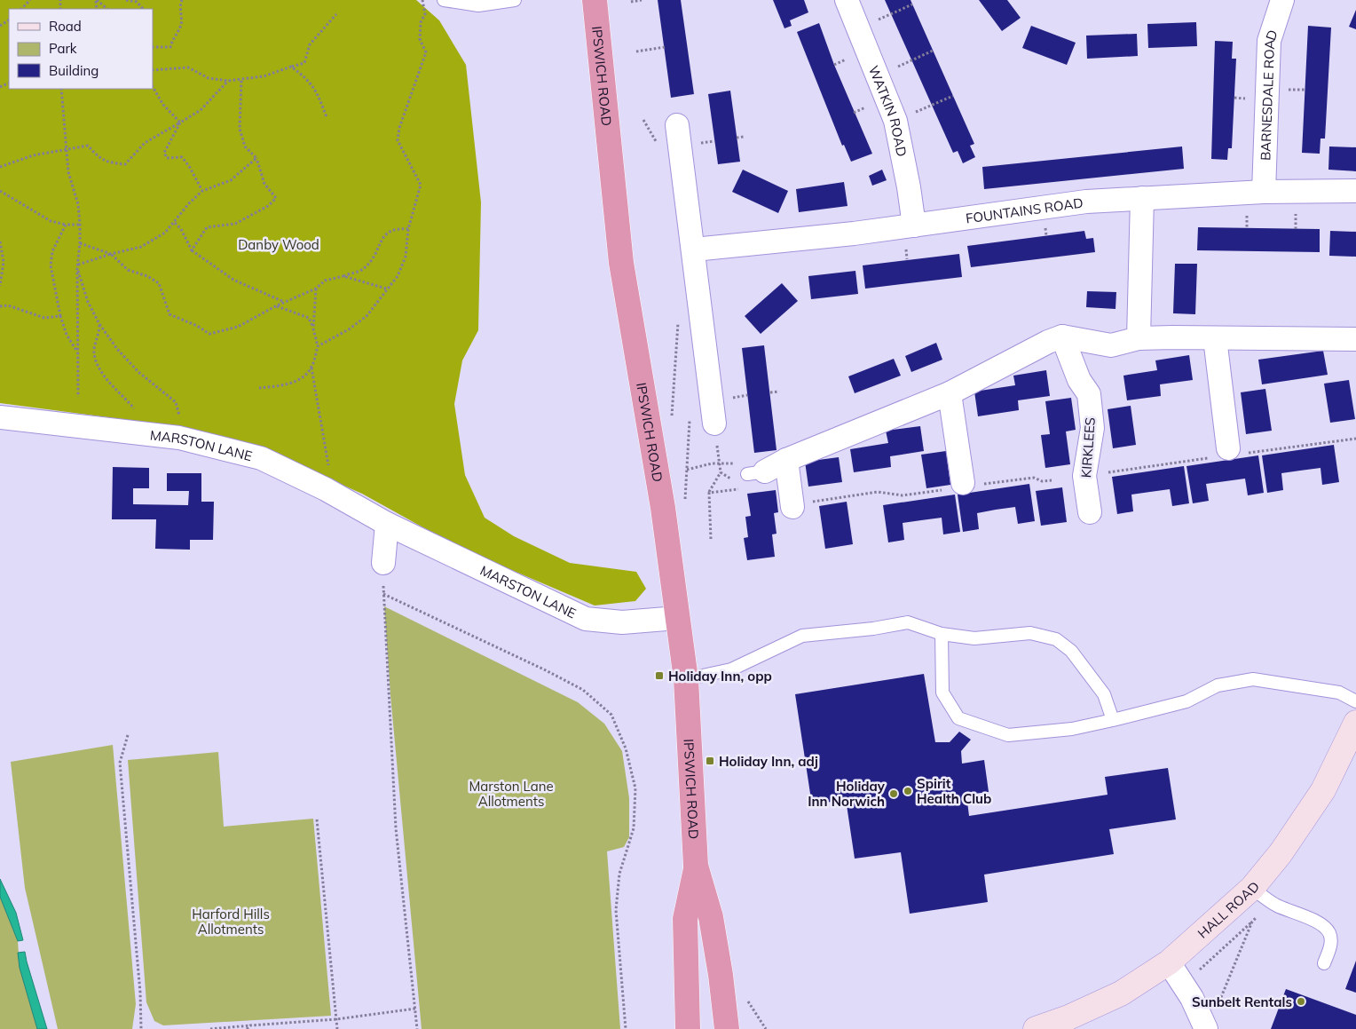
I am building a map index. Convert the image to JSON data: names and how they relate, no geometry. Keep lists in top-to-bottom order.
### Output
{
  "streets": {
    "highway": ["IPSWICH ROAD"],
    "street": [
      "BARNESDALE ROAD",
      "WATKIN ROAD",
      "FOUNTAINS ROAD",
      "MARSTON LANE",
      "KIRKLEES",
      "HALL ROAD"
    ]
  },
  "crossings": [
    ["IPSWICH ROAD", "MARSTON LANE"],
    ["BARNESDALE ROAD", "FOUNTAINS ROAD"],
    ["WATKIN ROAD", "FOUNTAINS ROAD"]
  ],
  "parks": ["Danby Wood", "Marston Lane Allotments", "Harford Hills Allotments"],
  "places": {
    "transit": ["Holiday Inn, opp", "Holiday Inn, adj"],
    "other": ["Spirit Health Club", "Holiday Inn Norwich", "Sunbelt Rentals"]
  },
  "legend": ["Road", "Park", "Building"]
}
